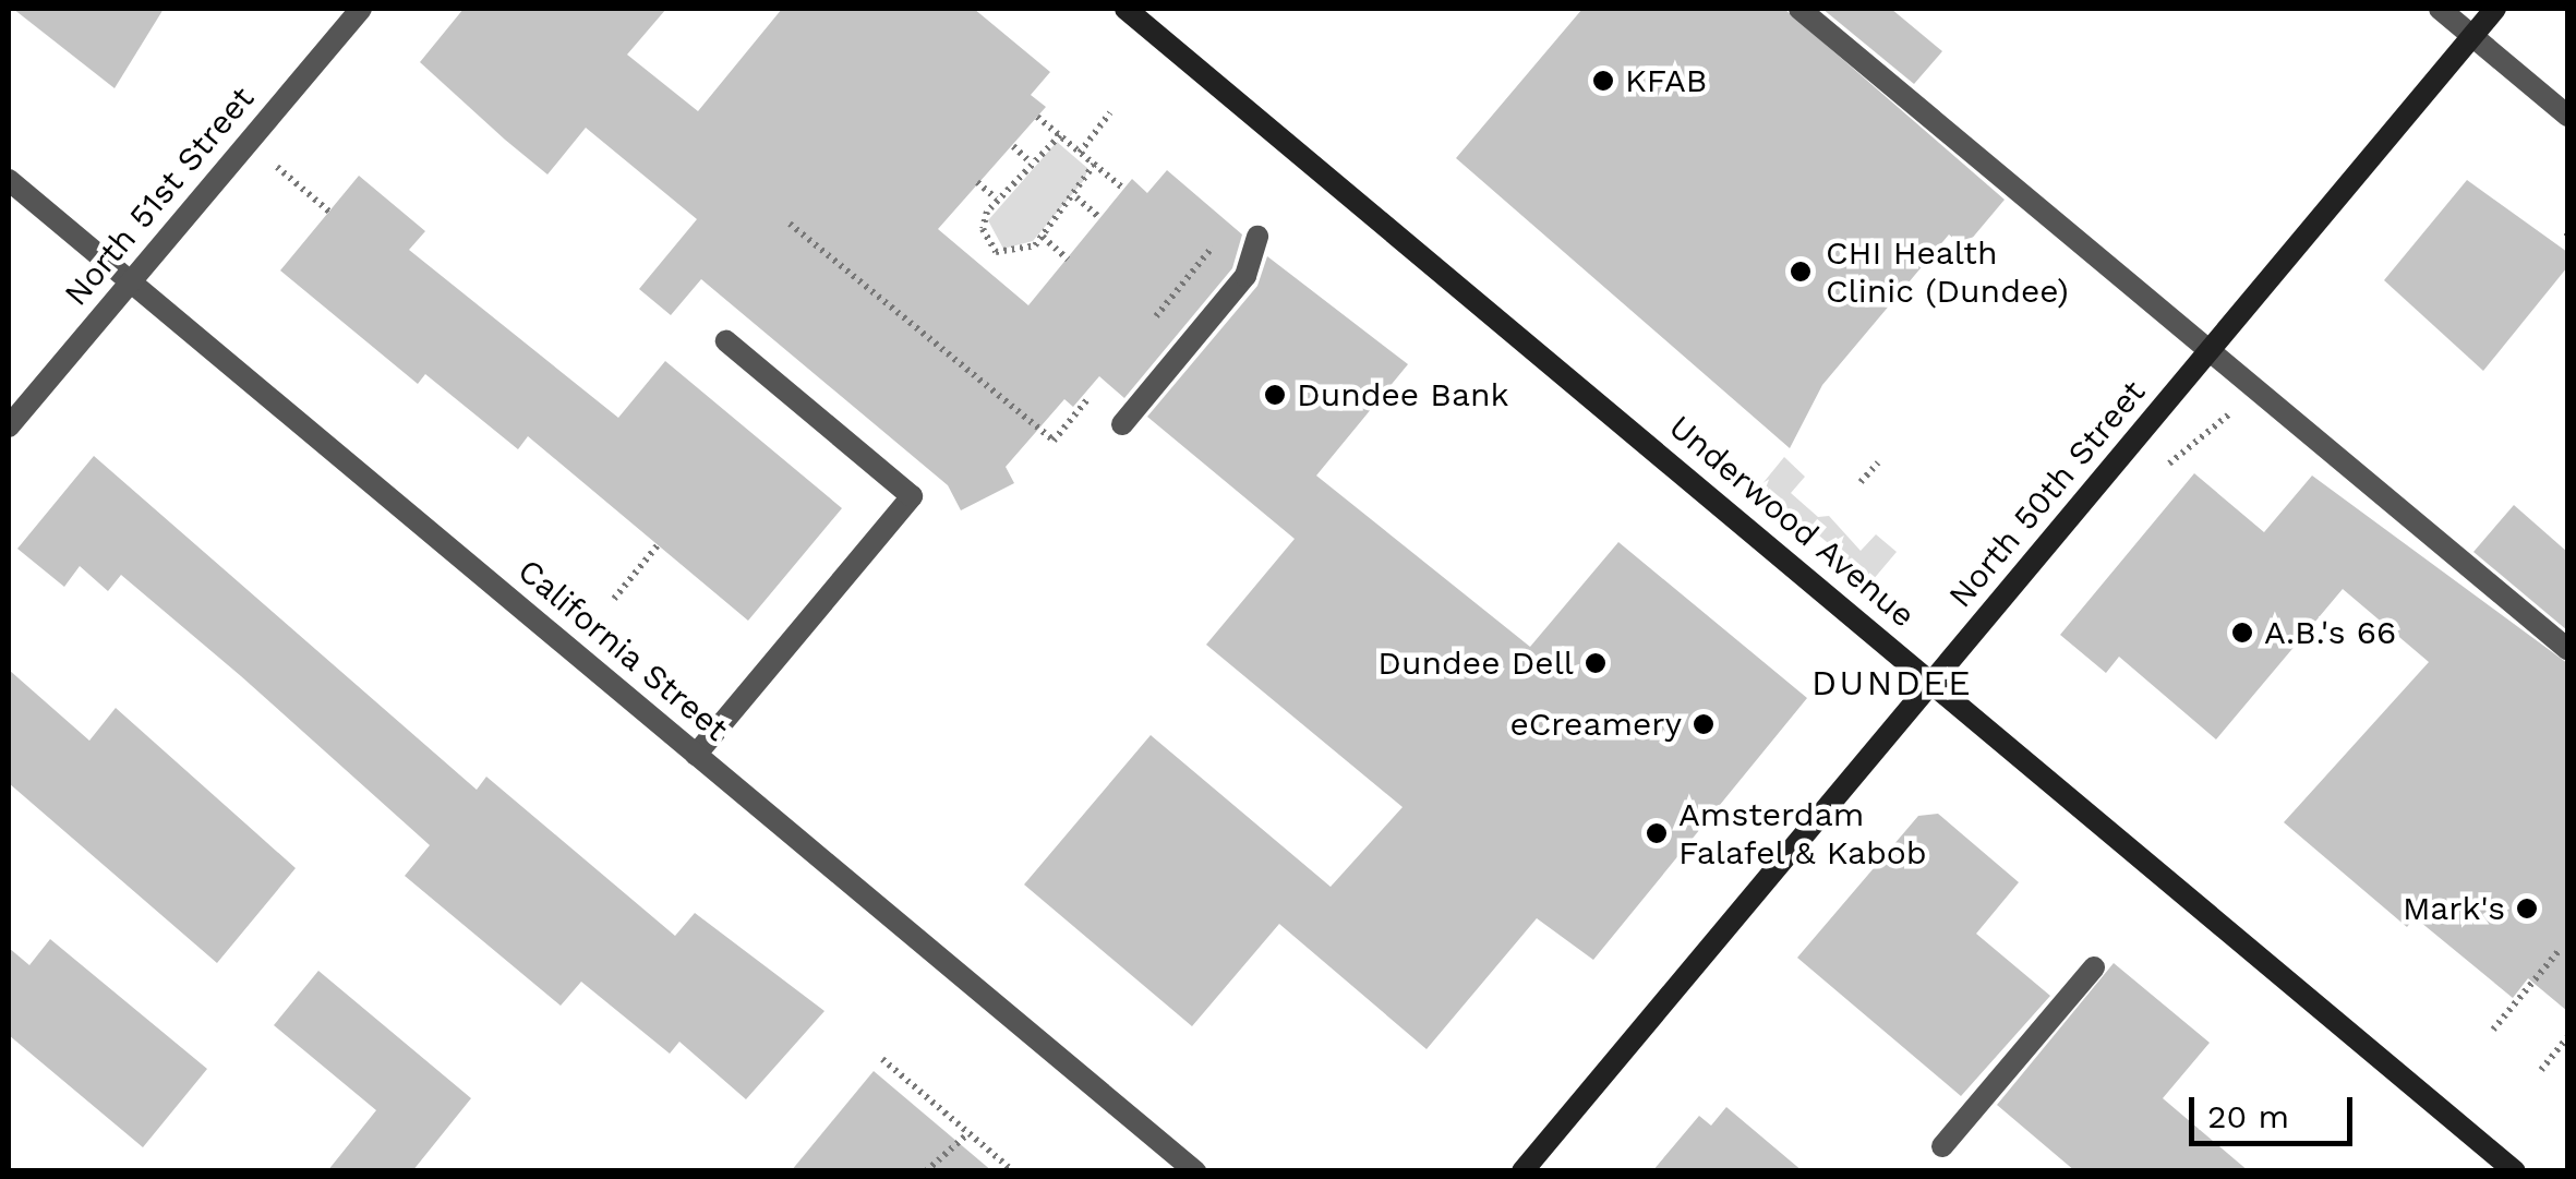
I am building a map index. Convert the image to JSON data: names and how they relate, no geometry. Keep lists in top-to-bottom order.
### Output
{
  "streets": {
    "main road": ["North 50th Street", "Underwood Avenue"],
    "street": ["North 51st Street", "California Street"]
  },
  "crossings": [
    ["North 51st Street", "California Street"],
    ["North 50th Street", "Underwood Avenue"]
  ],
  "districts": ["DUNDEE"],
  "places": [
    "KFAB",
    "CHI Health Clinic (Dundee)",
    "Dundee Bank",
    "A.B.'s 66",
    "Dundee Dell",
    "eCreamery",
    "Amsterdam Falafel & Kabob",
    "Mark's"
  ],
  "scale_bar": "20 m"
}
